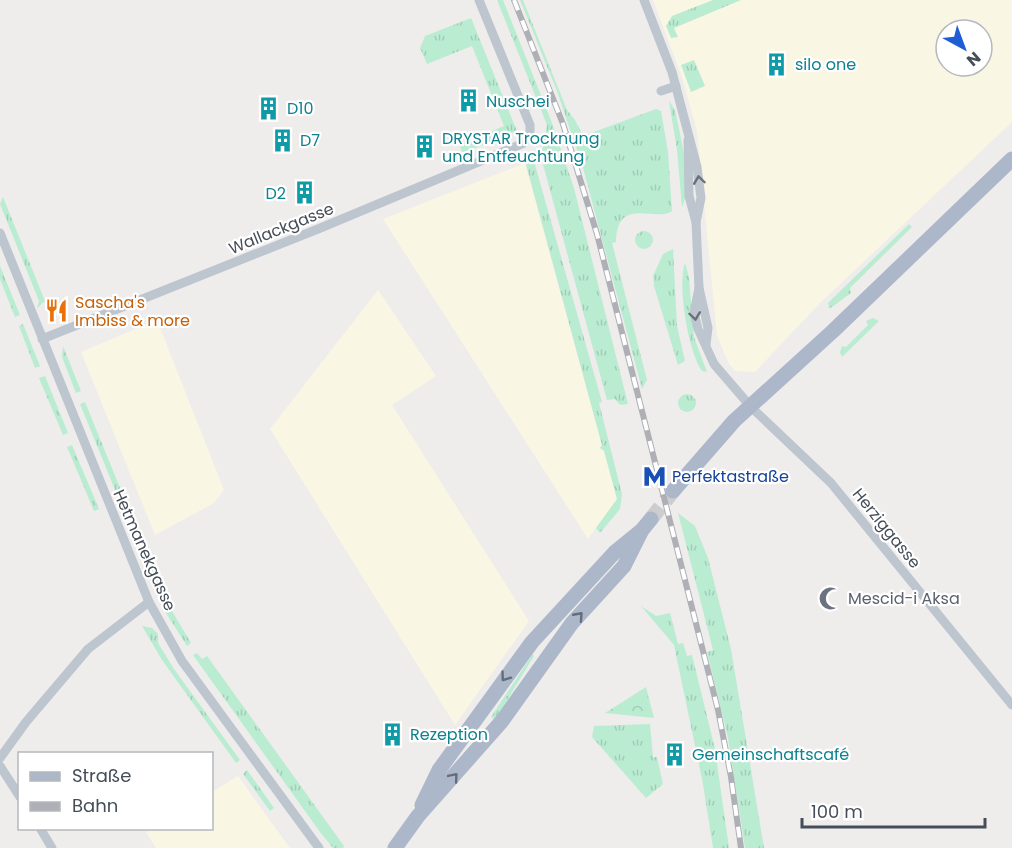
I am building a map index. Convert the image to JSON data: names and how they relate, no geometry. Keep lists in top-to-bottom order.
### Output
{
  "streets": {
    "street": ["Wallackgasse", "Herziggasse", "Hetmanekgasse"]
  },
  "crossings": [
    ["Wallackgasse", "Hetmanekgasse"]
  ],
  "places": {
    "building": [
      "silo one",
      "Nuschei",
      "D10",
      "D7",
      "DRYSTAR Trocknung und Entfeuchtung",
      "D2",
      "Rezeption",
      "Gemeinschaftscafé"
    ],
    "restaurant": ["Sascha's Imbiss & more"],
    "metro station": ["Perfektastraße"],
    "mosque": ["Mescid-i Aksa"]
  },
  "legend": ["Straße", "Bahn"],
  "scale_bar": "100 m",
  "north": "bottom right"
}
